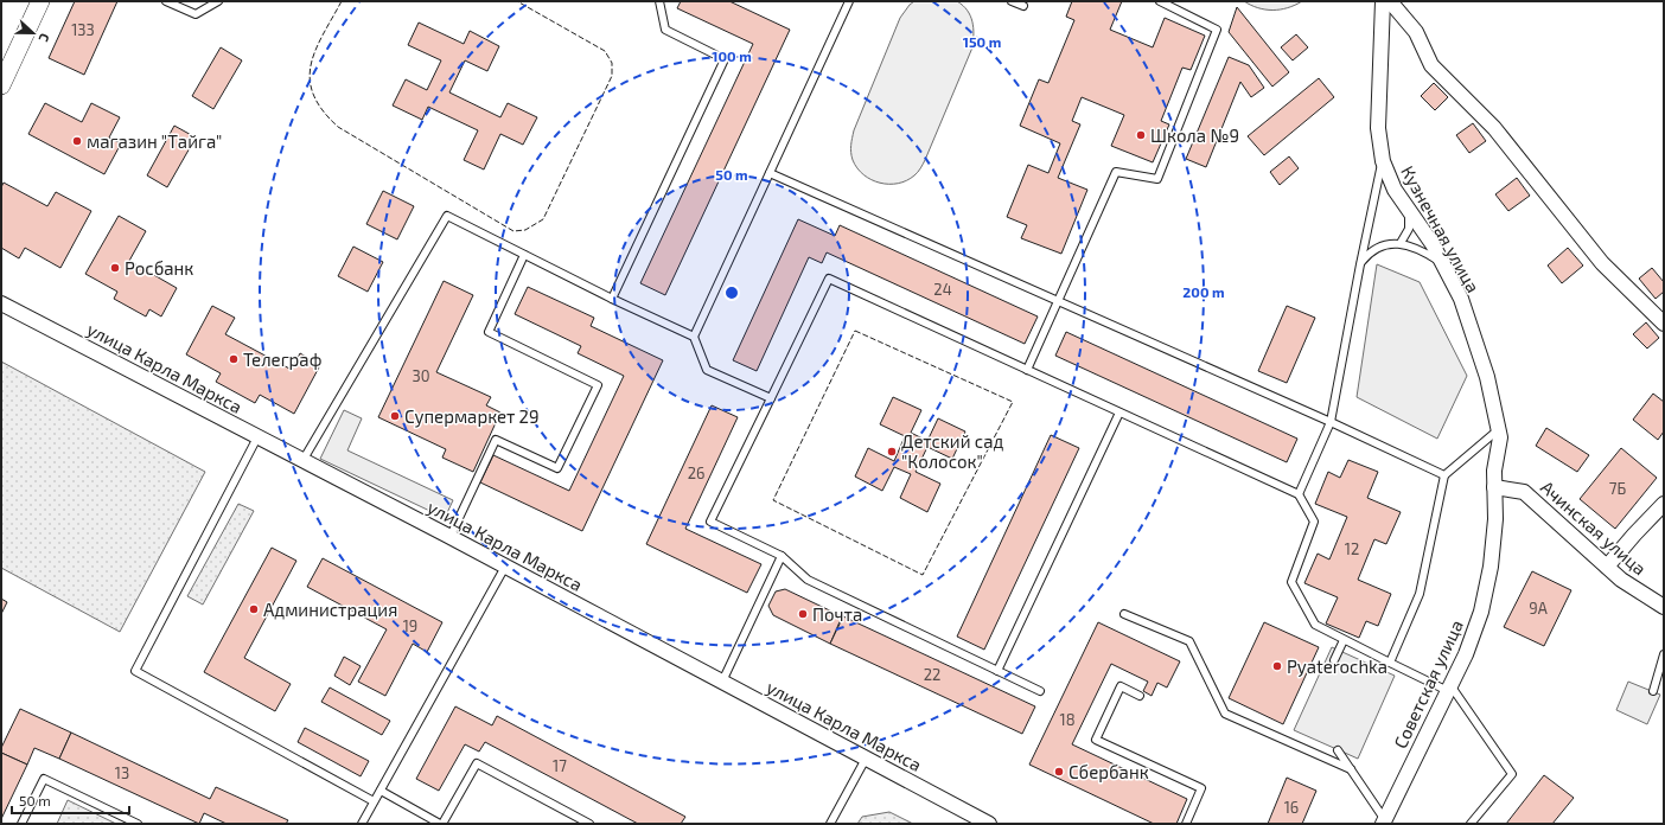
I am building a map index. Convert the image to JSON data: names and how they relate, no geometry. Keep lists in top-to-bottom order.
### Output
{
  "streets": {
    "street": [
      "Кузнечная улица",
      "улица Карла Маркса",
      "Ачинская улица",
      "Советская улица"
    ]
  },
  "crossings": [
    ["Кузнечная улица", "Советская улица"],
    ["Ачинская улица", "Советская улица"]
  ],
  "places": [
    "Школа №9",
    "магазин \"Тайга\"",
    "Росбанк",
    "Телеграф",
    "Супермаркет 29",
    "Детский сад \"Колосок\"",
    "Администрация",
    "Почта",
    "Pyaterochka",
    "Сбербанк"
  ],
  "house_numbers": [
    "133",
    "24",
    "30",
    "26",
    "7Б",
    "12",
    "9А",
    "19",
    "22",
    "18",
    "17",
    "13",
    "16"
  ],
  "scale_bar": "50 m",
  "north": "right",
  "rings": [
    "150 m",
    "100 m",
    "50 m",
    "200 m"
  ]
}
